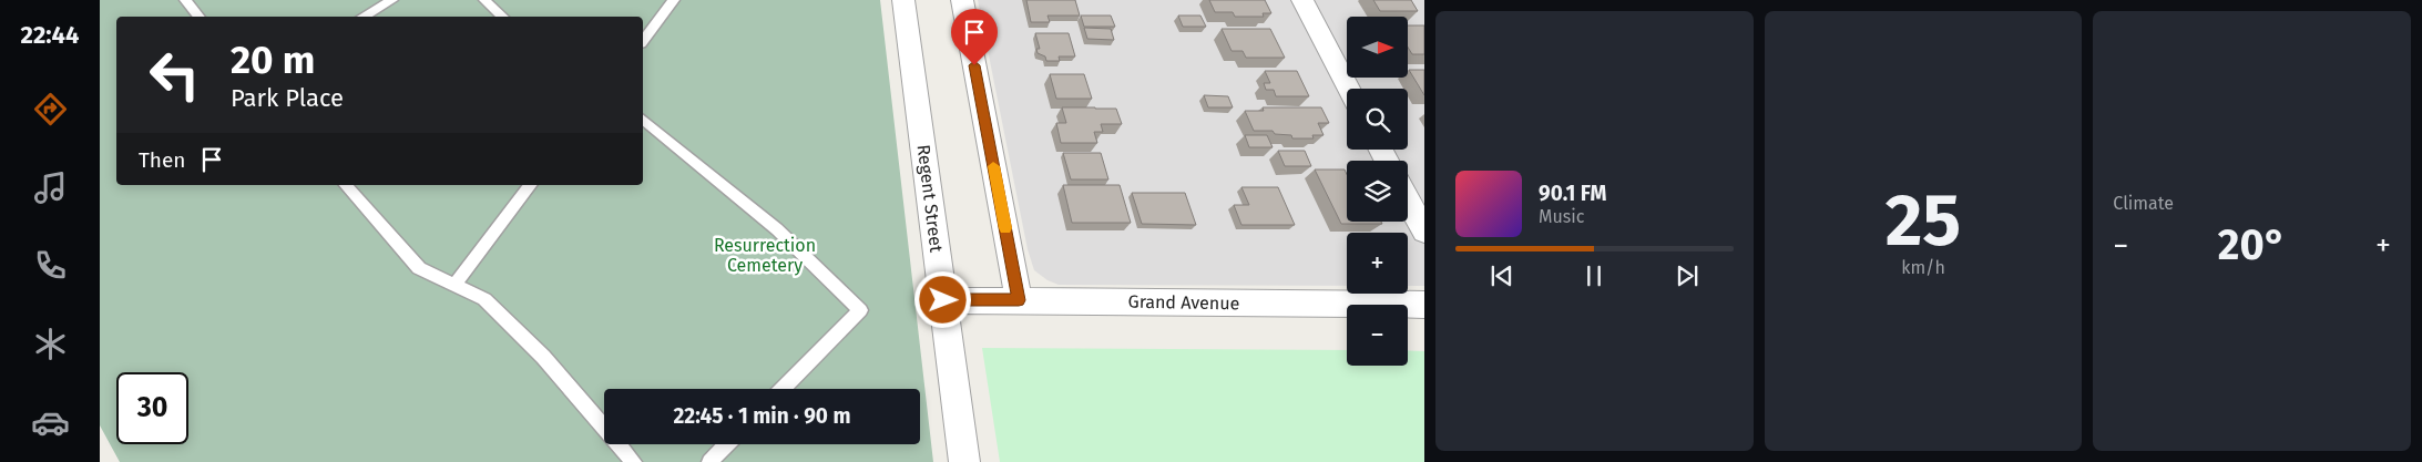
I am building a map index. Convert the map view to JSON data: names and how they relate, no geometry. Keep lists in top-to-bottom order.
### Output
{
  "streets": {
    "street": ["Regent Street", "Grand Avenue"]
  },
  "crossings": [
    ["Regent Street", "Grand Avenue"]
  ],
  "parks": ["Resurrection Cemetery"],
  "north": "right",
  "page": {
    "tabs": "22:44",
    "tile": [
      ["25", "km/h"],
      "Climate"
    ],
    "map_buttons": ["+", "−"],
    "turn": ["20 m", "Park Place"],
    "then": "Then",
    "song": ["90.1 FM", "Music"],
    "heat": ["−", "20°", "+"],
    "limit": "30",
    "trip": "22:45 · 1 min · 90 m"
  }
}
